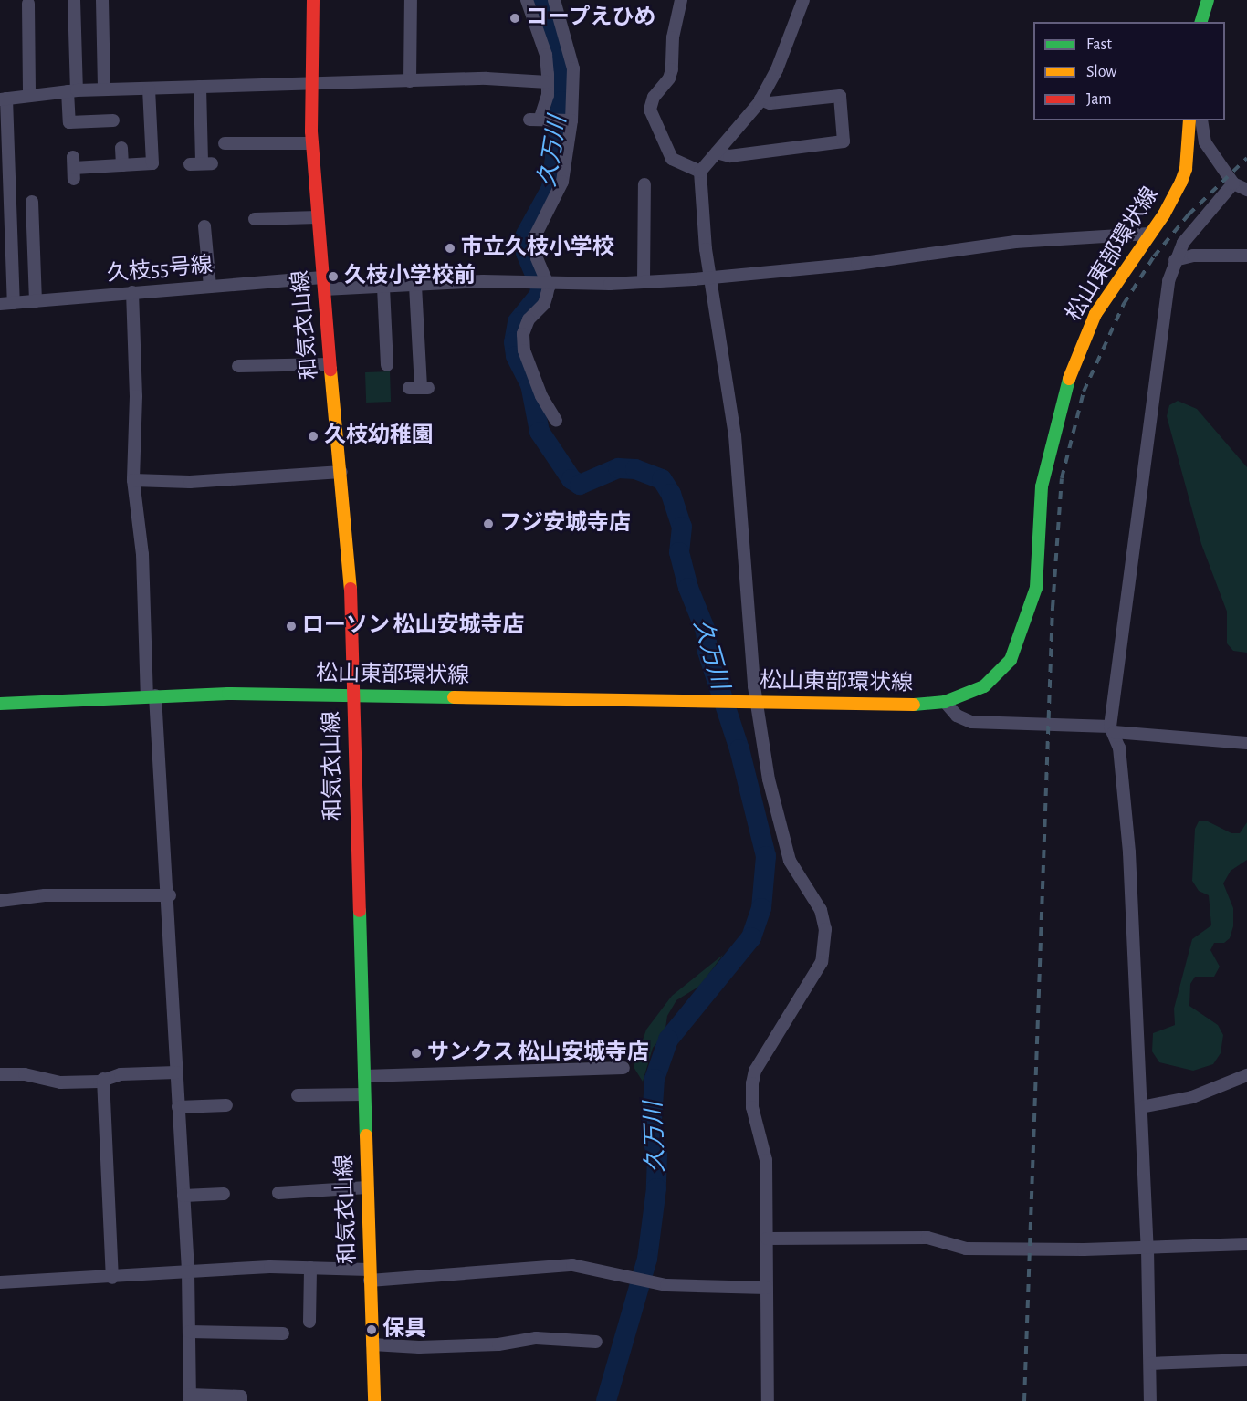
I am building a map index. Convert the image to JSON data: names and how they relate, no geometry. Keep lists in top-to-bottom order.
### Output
{
  "streets": {
    "main road": ["松山東部環状線", "和気衣山線"],
    "street": ["久枝55号線"]
  },
  "crossings": [
    ["松山東部環状線", "久枝55号線"],
    ["松山東部環状線", "和気衣山線"],
    ["久枝55号線", "和気衣山線"]
  ],
  "water": ["久万川"],
  "places": [
    "コープえひめ",
    "市立久枝小学校",
    "久枝小学校前",
    "久枝幼稚園",
    "フジ安城寺店",
    "ローソン 松山安城寺店",
    "サンクス 松山安城寺店",
    "保具"
  ],
  "legend": ["Fast", "Slow", "Jam"]
}
